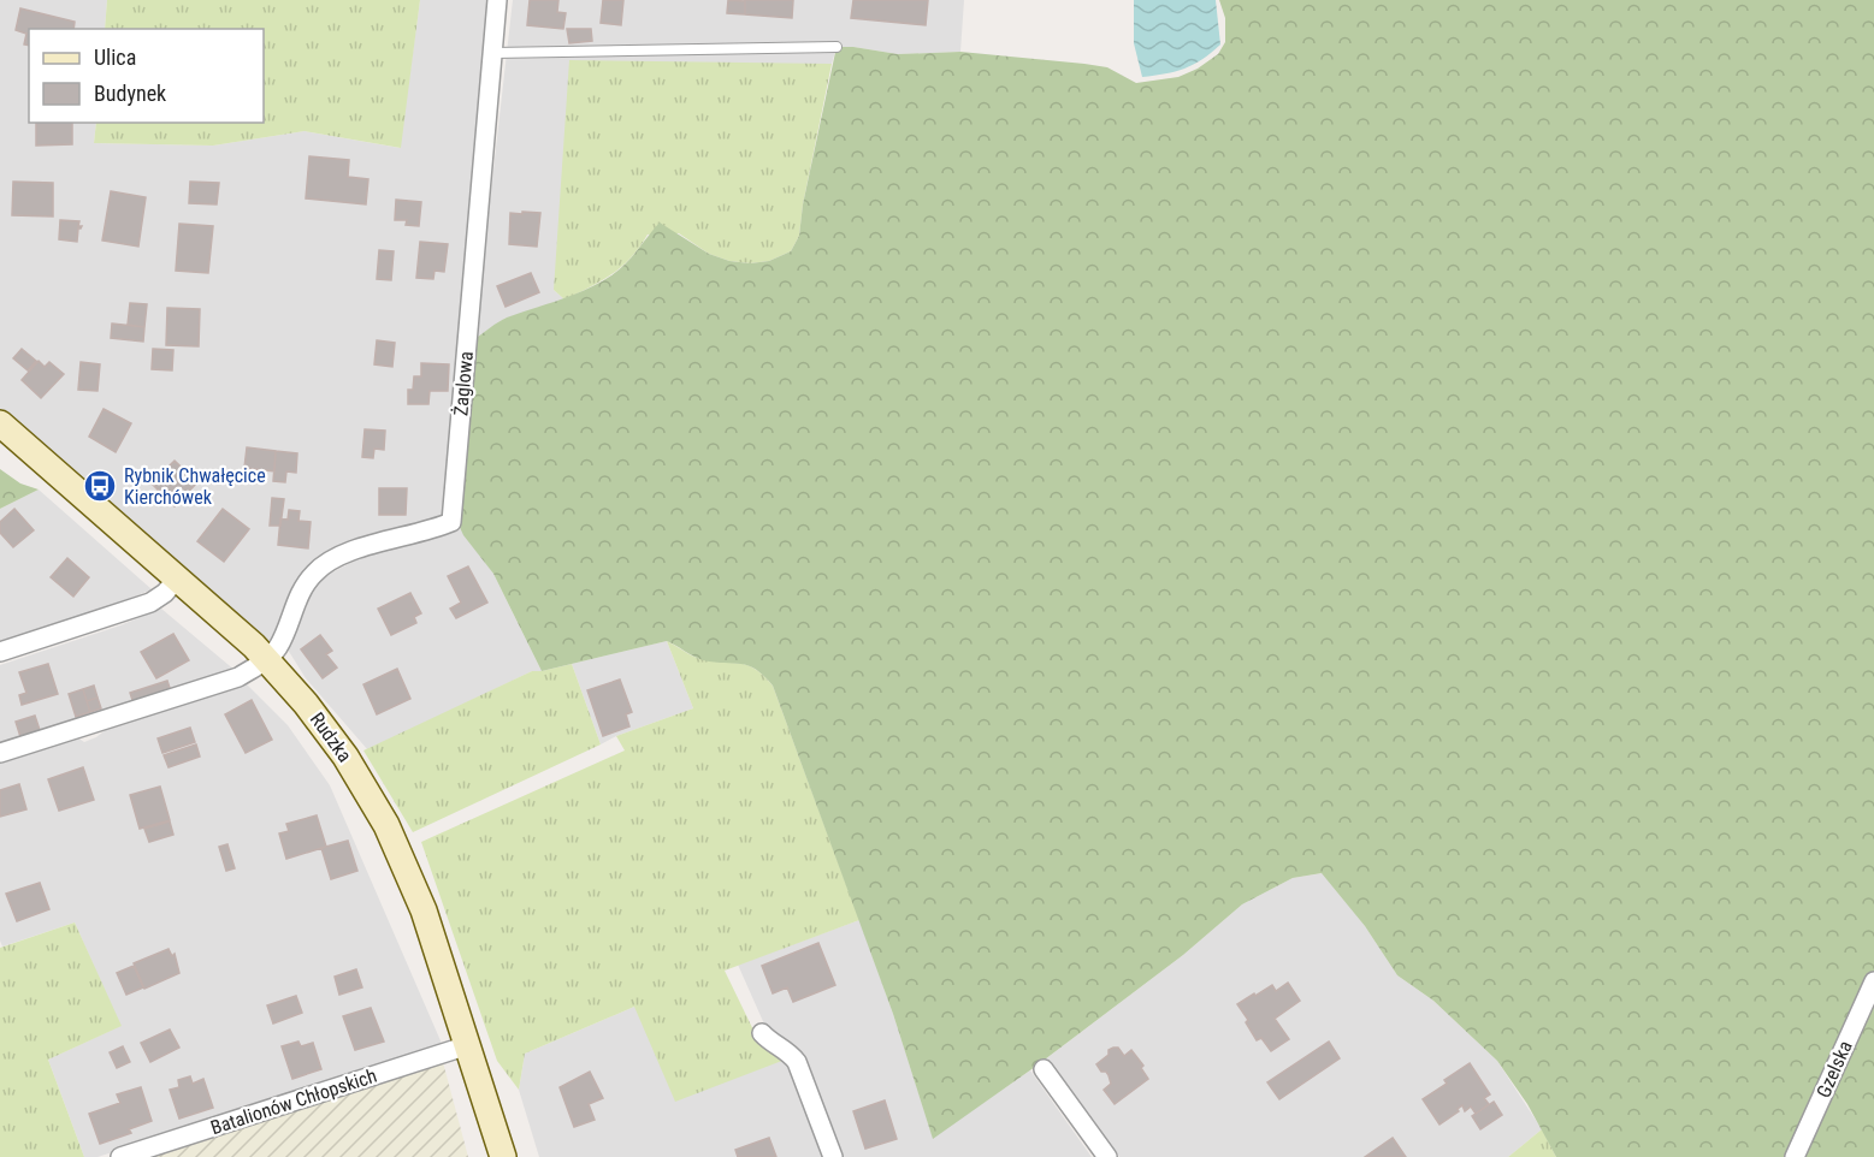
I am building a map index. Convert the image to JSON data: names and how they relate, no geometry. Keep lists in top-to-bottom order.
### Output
{
  "streets": {
    "main road": ["Rudzka"],
    "street": ["Żaglowa", "Gzelska", "Batalionów Chłopskich"]
  },
  "crossings": [
    ["Żaglowa", "Rudzka"],
    ["Rudzka", "Batalionów Chłopskich"]
  ],
  "places": {
    "bus stop": ["Rybnik Chwałęcice Kierchówek"]
  },
  "legend": ["Ulica", "Budynek"]
}
